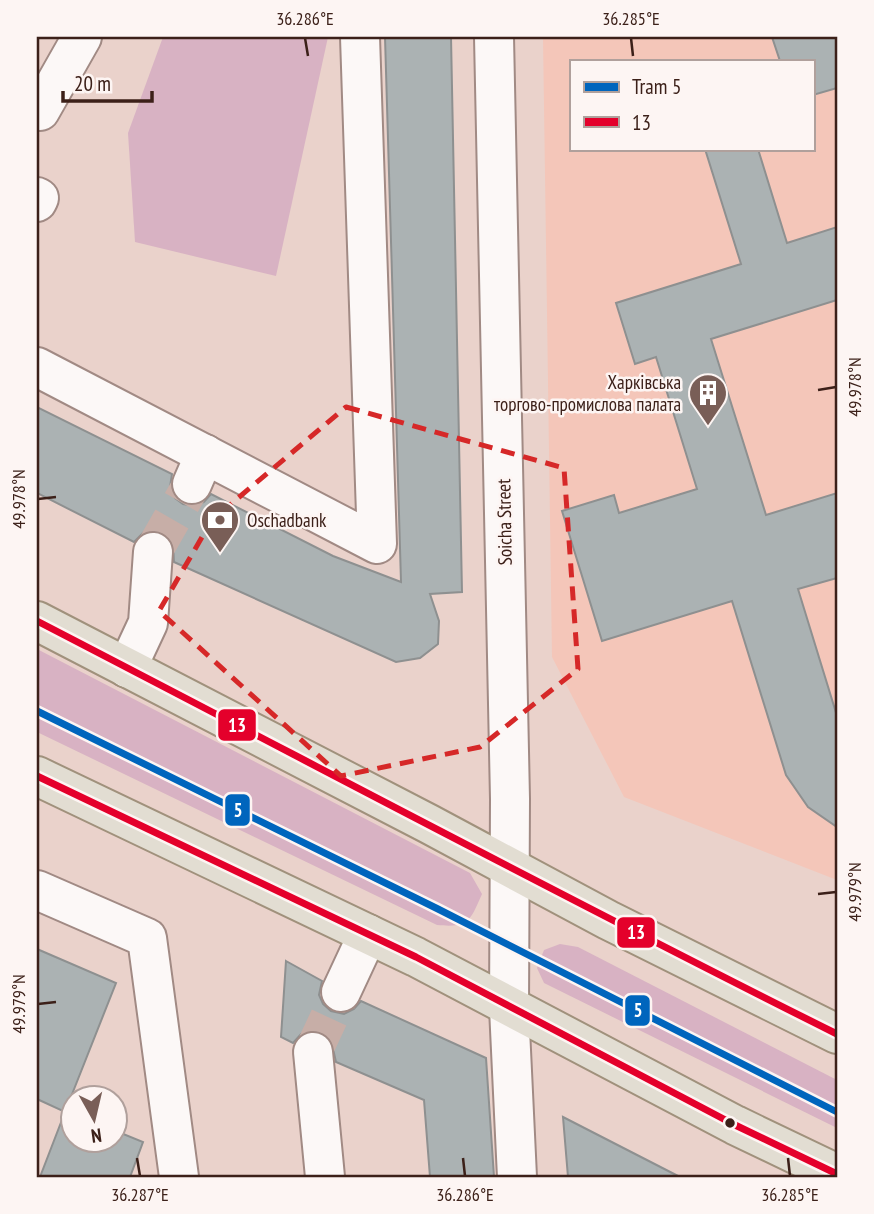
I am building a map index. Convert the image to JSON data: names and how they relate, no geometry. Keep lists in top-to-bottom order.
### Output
{
  "streets": {
    "street": ["Soicha Street"]
  },
  "places": {
    "building": ["Харківська торгово-промислова палата"],
    "bank": ["Oschadbank"]
  },
  "lines": ["transit line 13", "tram line 5"],
  "legend": ["Tram 5", "13"],
  "scale_bar": "20 m",
  "north": "bottom",
  "coordinates": [
    "36.286°E",
    "36.285°E",
    "49.978°N",
    "49.979°N",
    "36.287°E"
  ]
}
